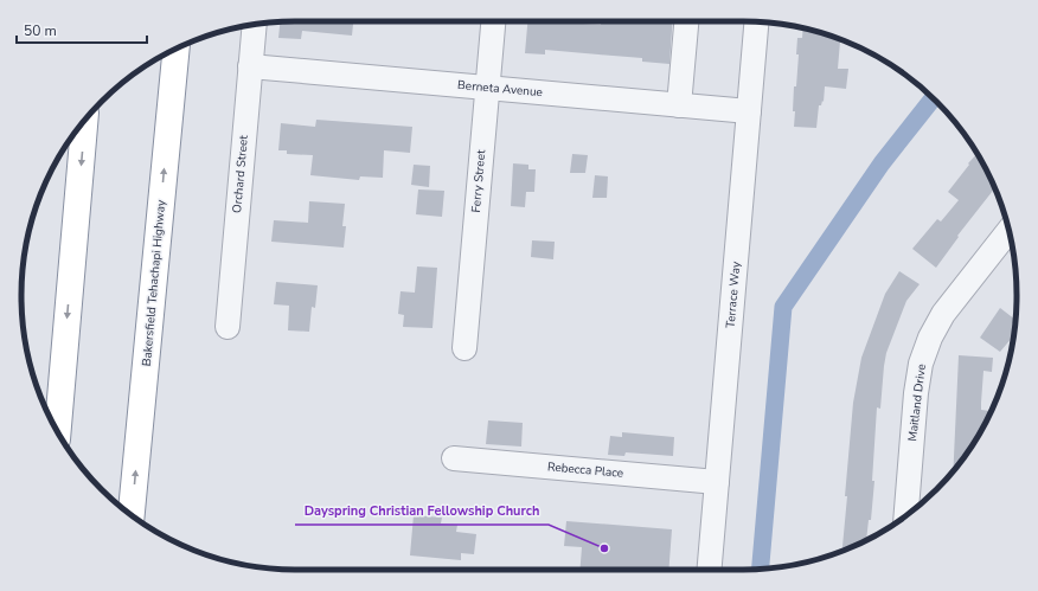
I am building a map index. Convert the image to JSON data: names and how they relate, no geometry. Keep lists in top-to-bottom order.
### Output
{
  "streets": {
    "highway": ["Bakersfield Tehachapi Highway"],
    "street": [
      "Berneta Avenue",
      "Orchard Street",
      "Ferry Street",
      "Terrace Way",
      "Maitland Drive",
      "Rebecca Place"
    ]
  },
  "crossings": [
    ["Berneta Avenue", "Orchard Street"],
    ["Berneta Avenue", "Ferry Street"],
    ["Berneta Avenue", "Terrace Way"],
    ["Terrace Way", "Rebecca Place"]
  ],
  "places": ["Dayspring Christian Fellowship Church"],
  "scale_bar": "50 m"
}
